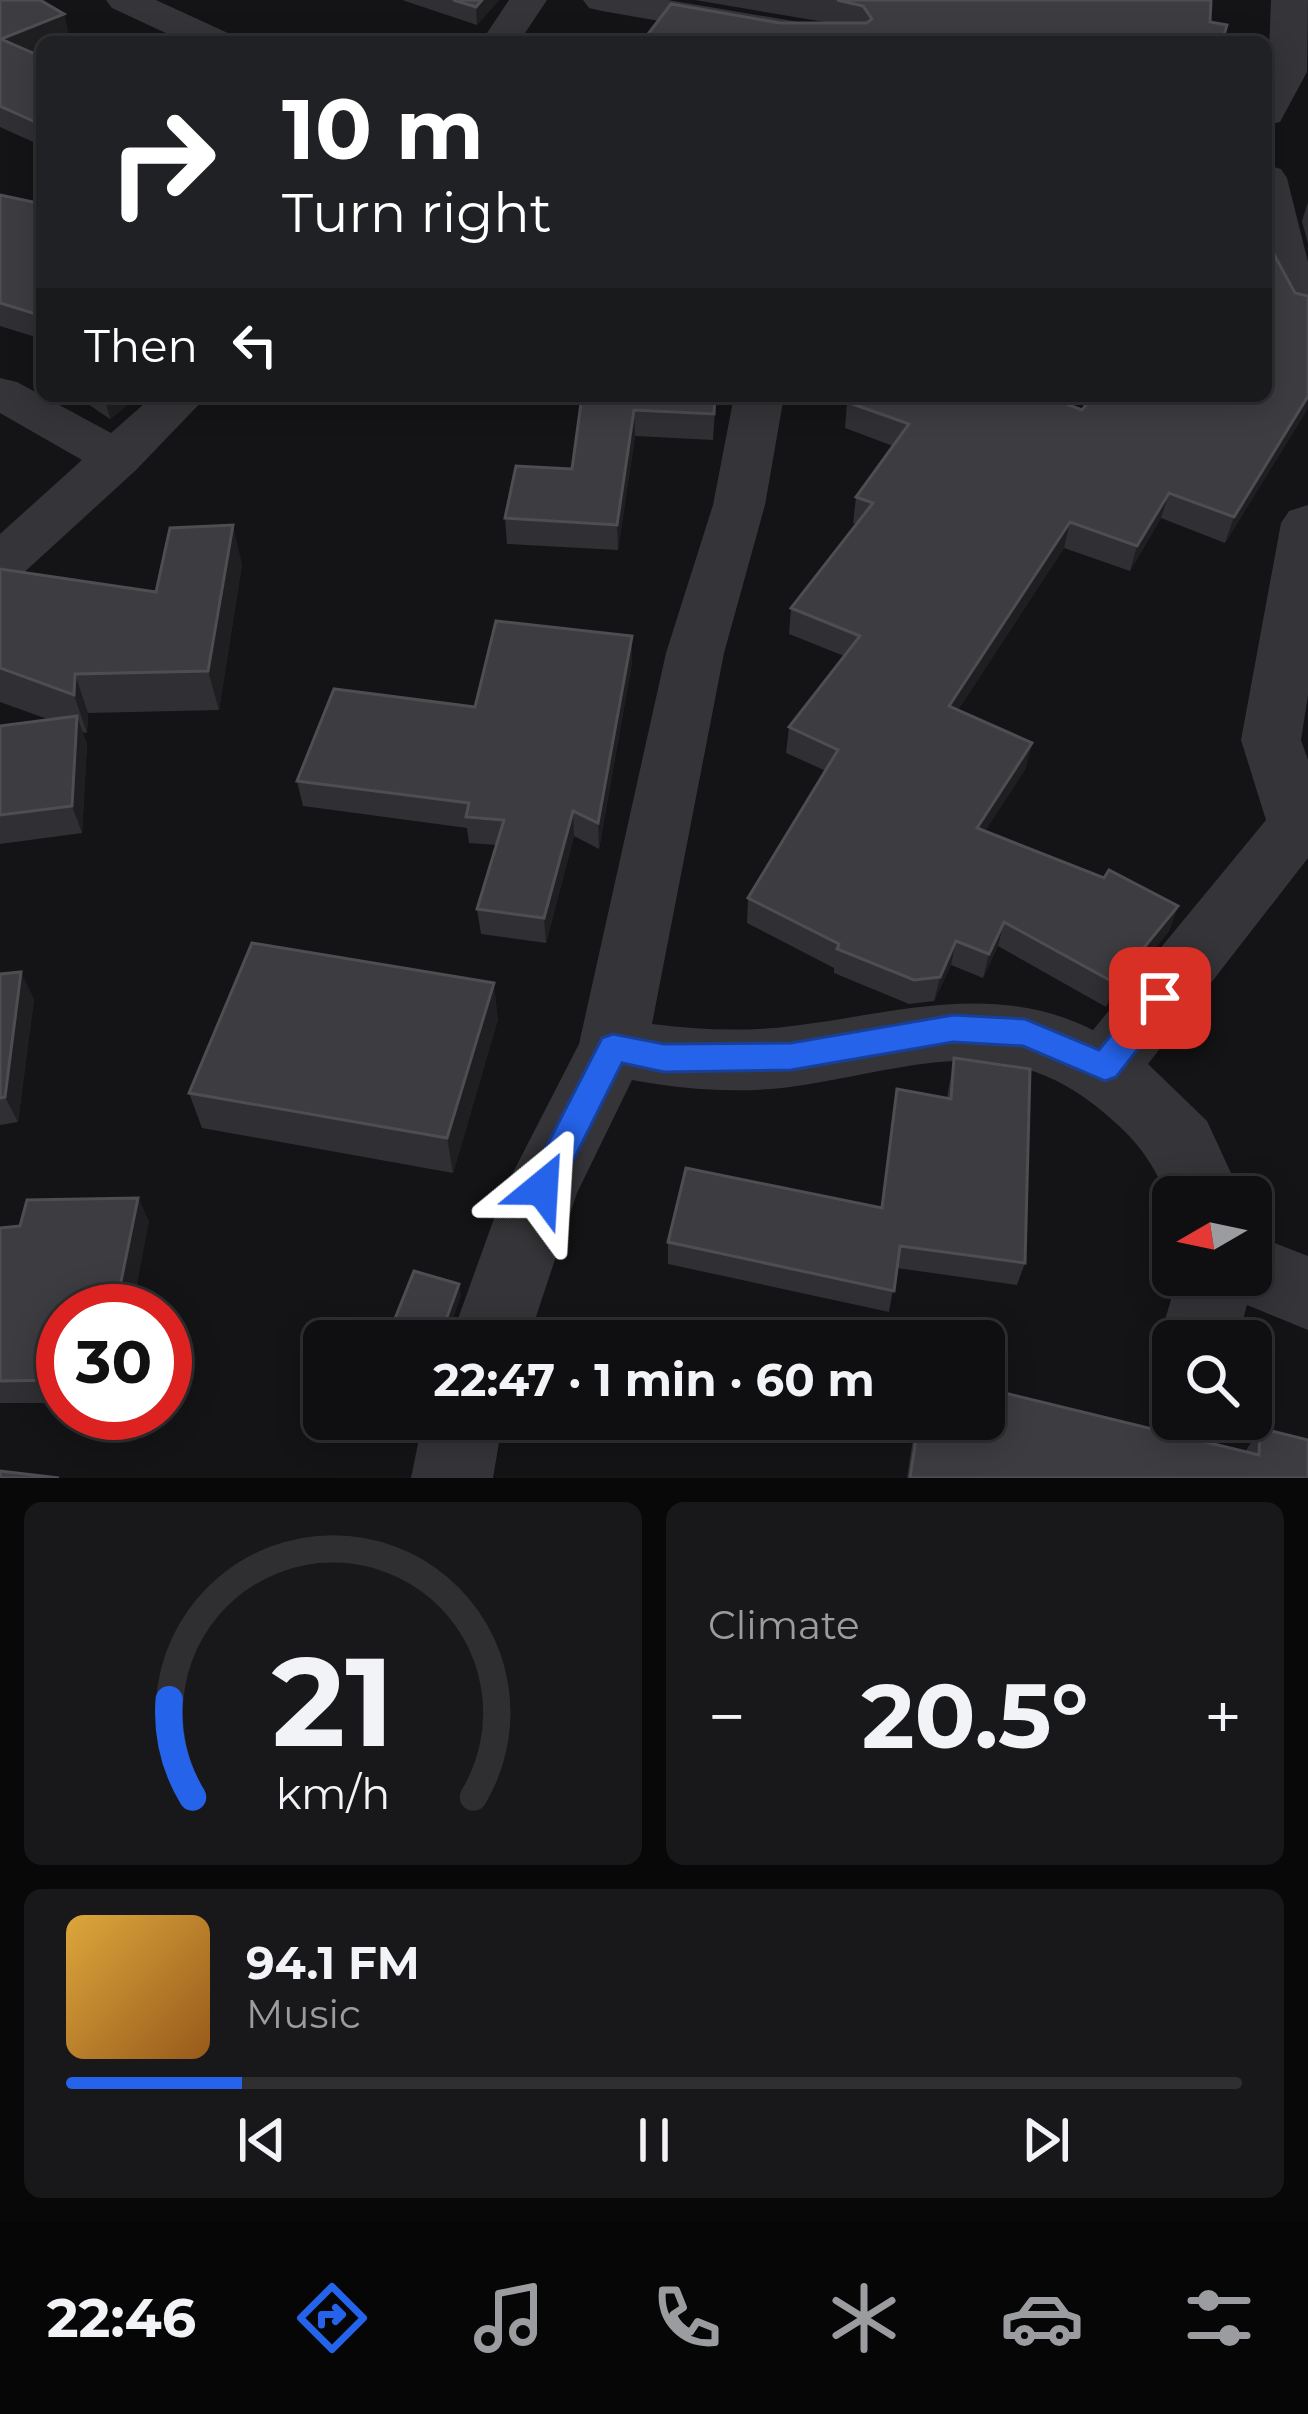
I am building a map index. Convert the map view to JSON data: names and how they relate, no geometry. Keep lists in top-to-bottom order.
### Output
{
  "north": "left",
  "page": {
    "turn": ["10 m", "Turn right"],
    "then": "Then",
    "limit": "30",
    "trip": "22:47 · 1 min · 60 m",
    "tile": "Climate",
    "heat": ["−", "20.5°", "+"],
    "song": ["94.1 FM", "Music"],
    "tabs": "22:46",
    "gauge": ["21", "km/h"]
  }
}
